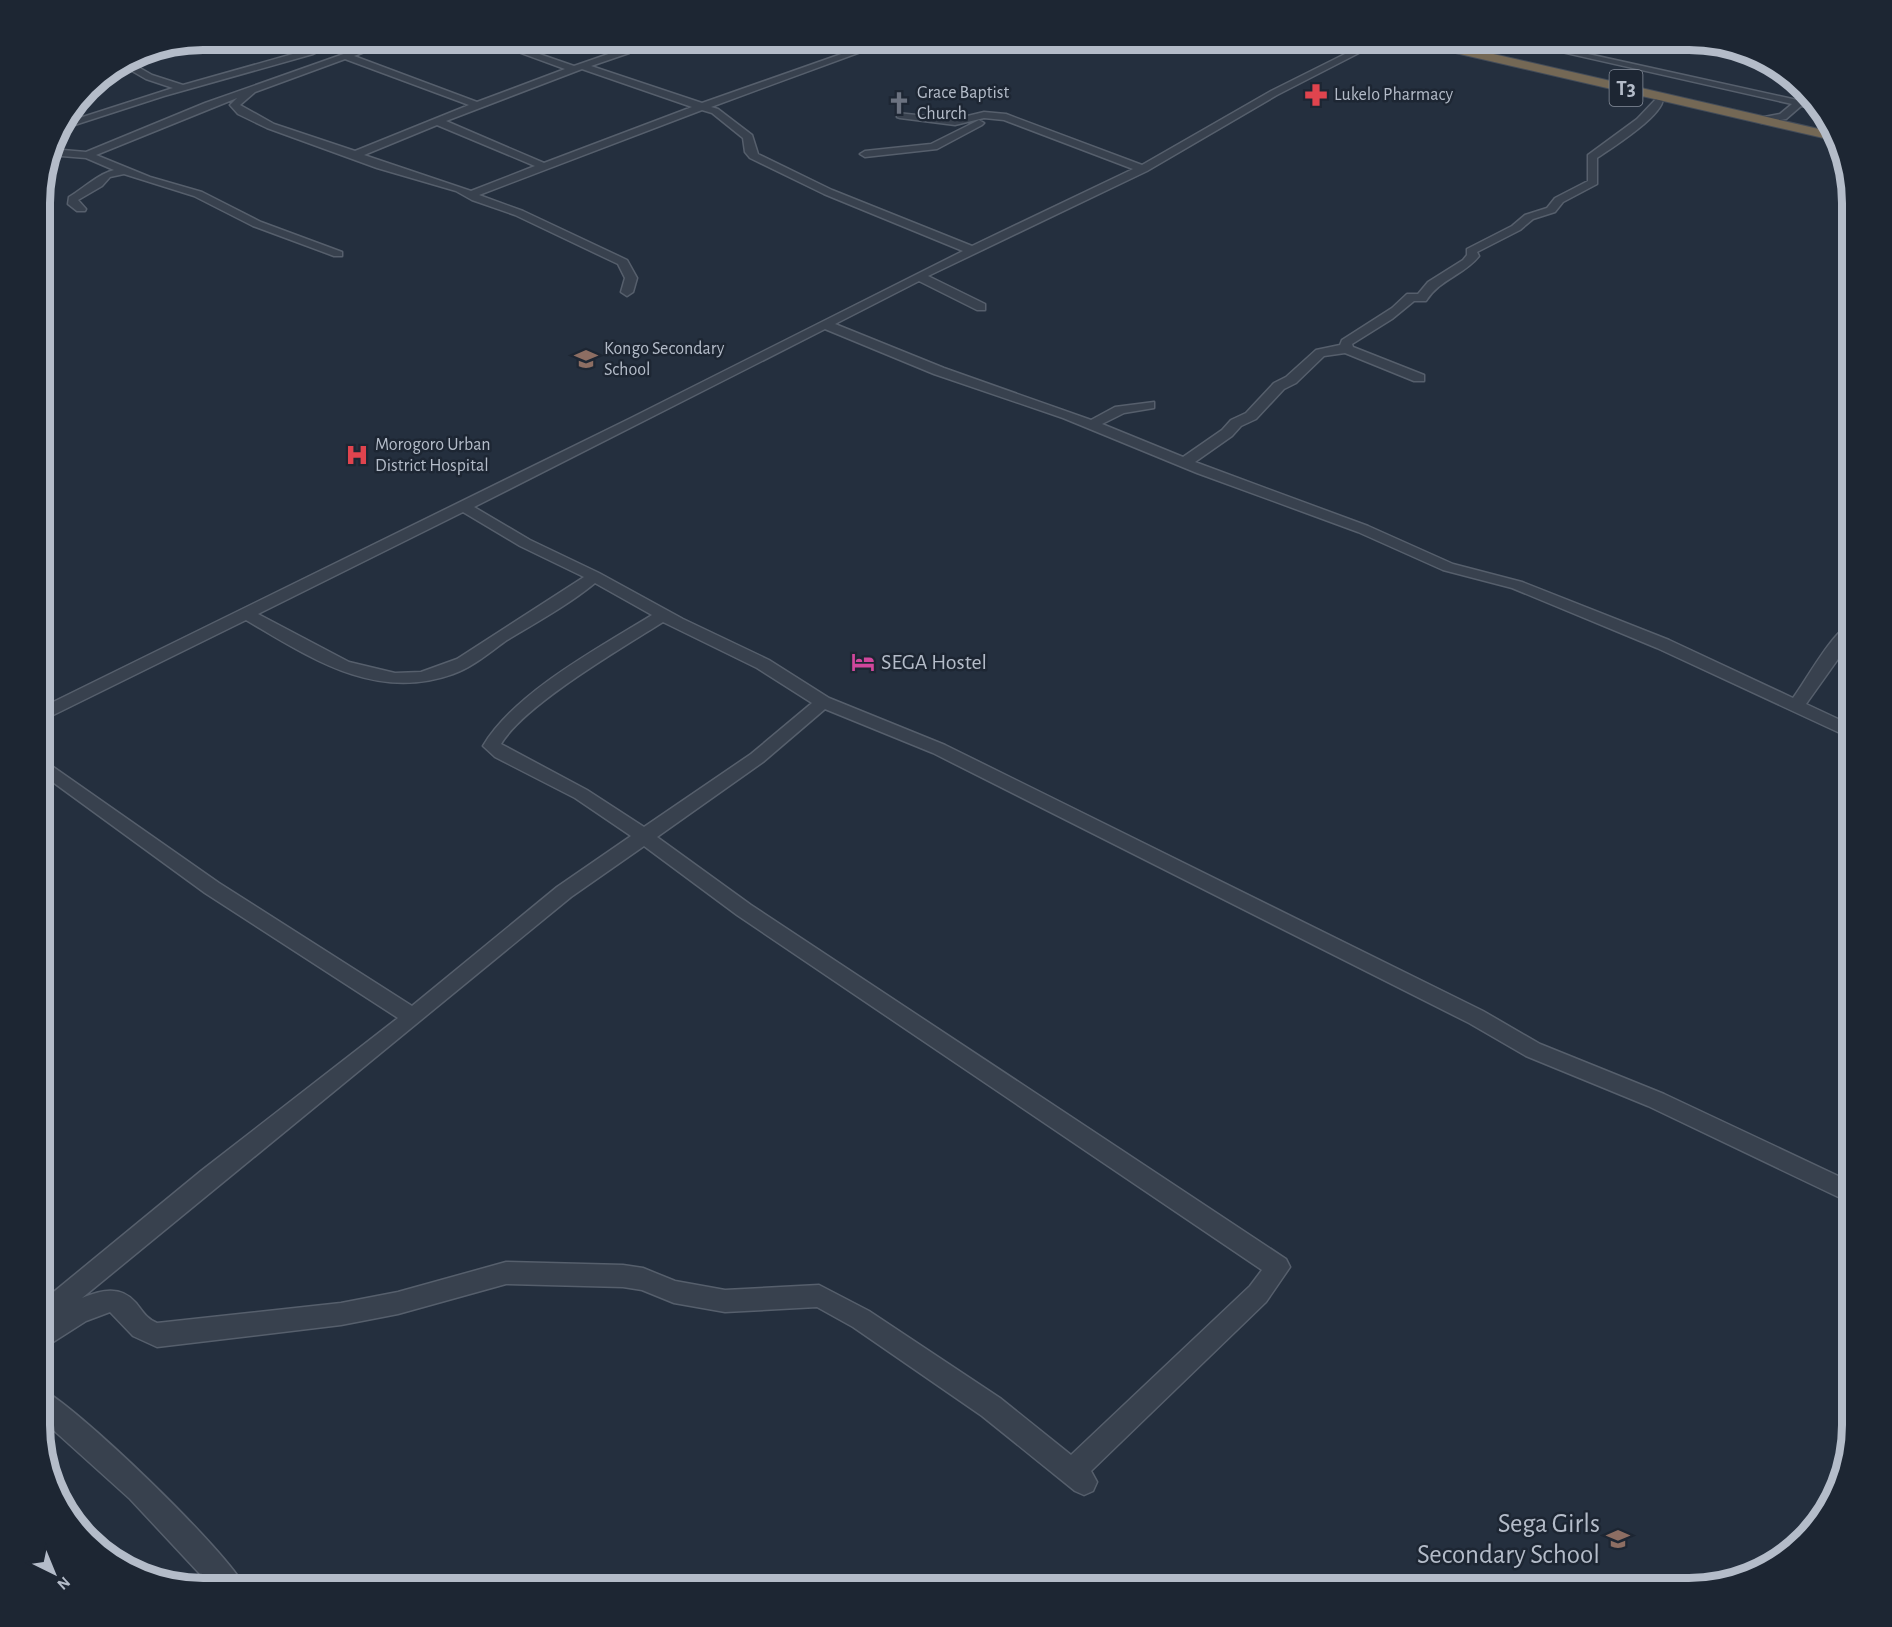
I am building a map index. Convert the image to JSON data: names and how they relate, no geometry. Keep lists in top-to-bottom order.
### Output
{
  "streets": {
    "highway": ["T3"]
  },
  "places": {
    "pharmacy": ["Lukelo Pharmacy"],
    "church": ["Grace Baptist Church"],
    "school or university": ["Kongo Secondary School", "Sega Girls Secondary School"],
    "hospital": ["Morogoro Urban District Hospital"],
    "hotel": ["SEGA Hostel"]
  },
  "north": "bottom right"
}
